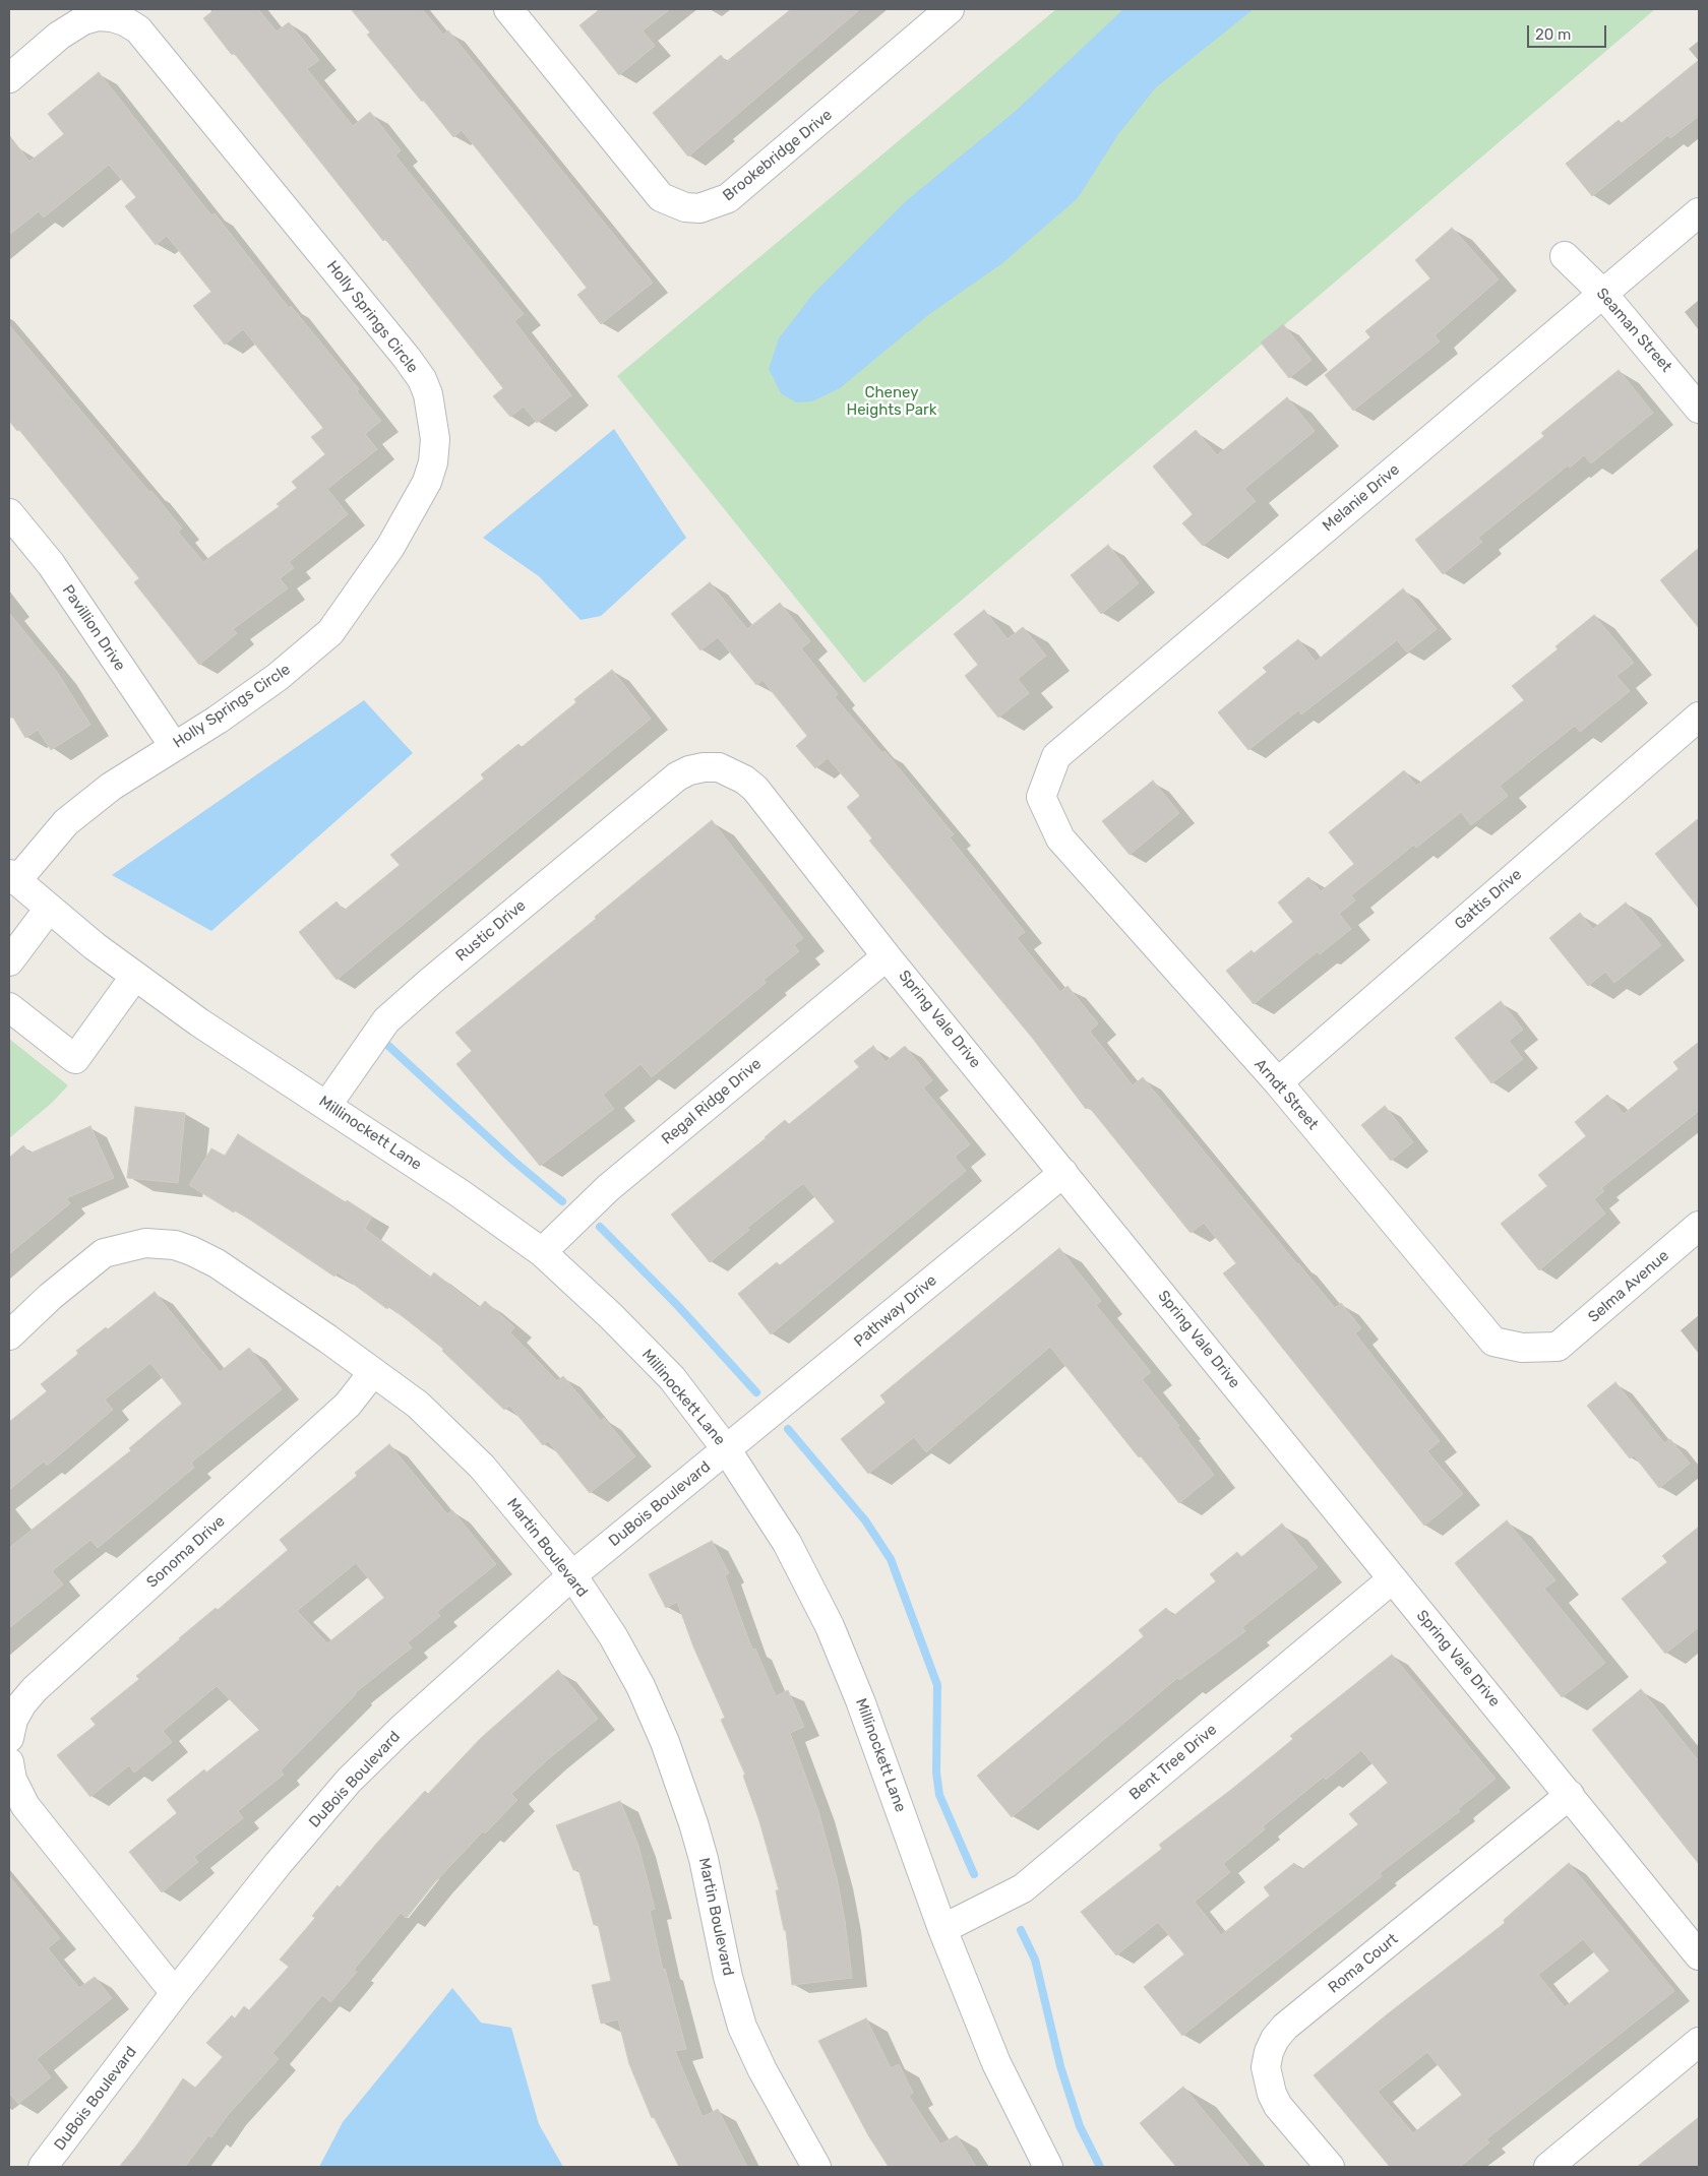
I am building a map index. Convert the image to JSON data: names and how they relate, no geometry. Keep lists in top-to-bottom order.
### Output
{
  "streets": {
    "street": [
      "Brookebridge Drive",
      "Holly Springs Circle",
      "Seaman Street",
      "Melanie Drive",
      "Pavillion Drive",
      "Gattis Drive",
      "Rustic Drive",
      "Spring Vale Drive",
      "Arndt Street",
      "Regal Ridge Drive",
      "Millinockett Lane",
      "Selma Avenue",
      "Pathway Drive",
      "DuBois Boulevard",
      "Martin Boulevard",
      "Sonoma Drive",
      "Bent Tree Drive",
      "Roma Court"
    ]
  },
  "crossings": [
    ["Holly Springs Circle", "Pavillion Drive"],
    ["Holly Springs Circle", "Millinockett Lane"],
    ["Seaman Street", "Melanie Drive"],
    ["Melanie Drive", "Arndt Street"],
    ["Gattis Drive", "Arndt Street"],
    ["Rustic Drive", "Spring Vale Drive"],
    ["Rustic Drive", "Millinockett Lane"],
    ["Spring Vale Drive", "Regal Ridge Drive"],
    ["Spring Vale Drive", "Pathway Drive"],
    ["Spring Vale Drive", "Bent Tree Drive"],
    ["Spring Vale Drive", "Roma Court"],
    ["Arndt Street", "Selma Avenue"],
    ["Regal Ridge Drive", "Millinockett Lane"],
    ["Millinockett Lane", "Pathway Drive"],
    ["Millinockett Lane", "DuBois Boulevard"],
    ["Millinockett Lane", "Bent Tree Drive"],
    ["Pathway Drive", "DuBois Boulevard"],
    ["DuBois Boulevard", "Martin Boulevard"],
    ["Martin Boulevard", "Sonoma Drive"]
  ],
  "parks": ["Cheney Heights Park"],
  "scale_bar": "20 m"
}
